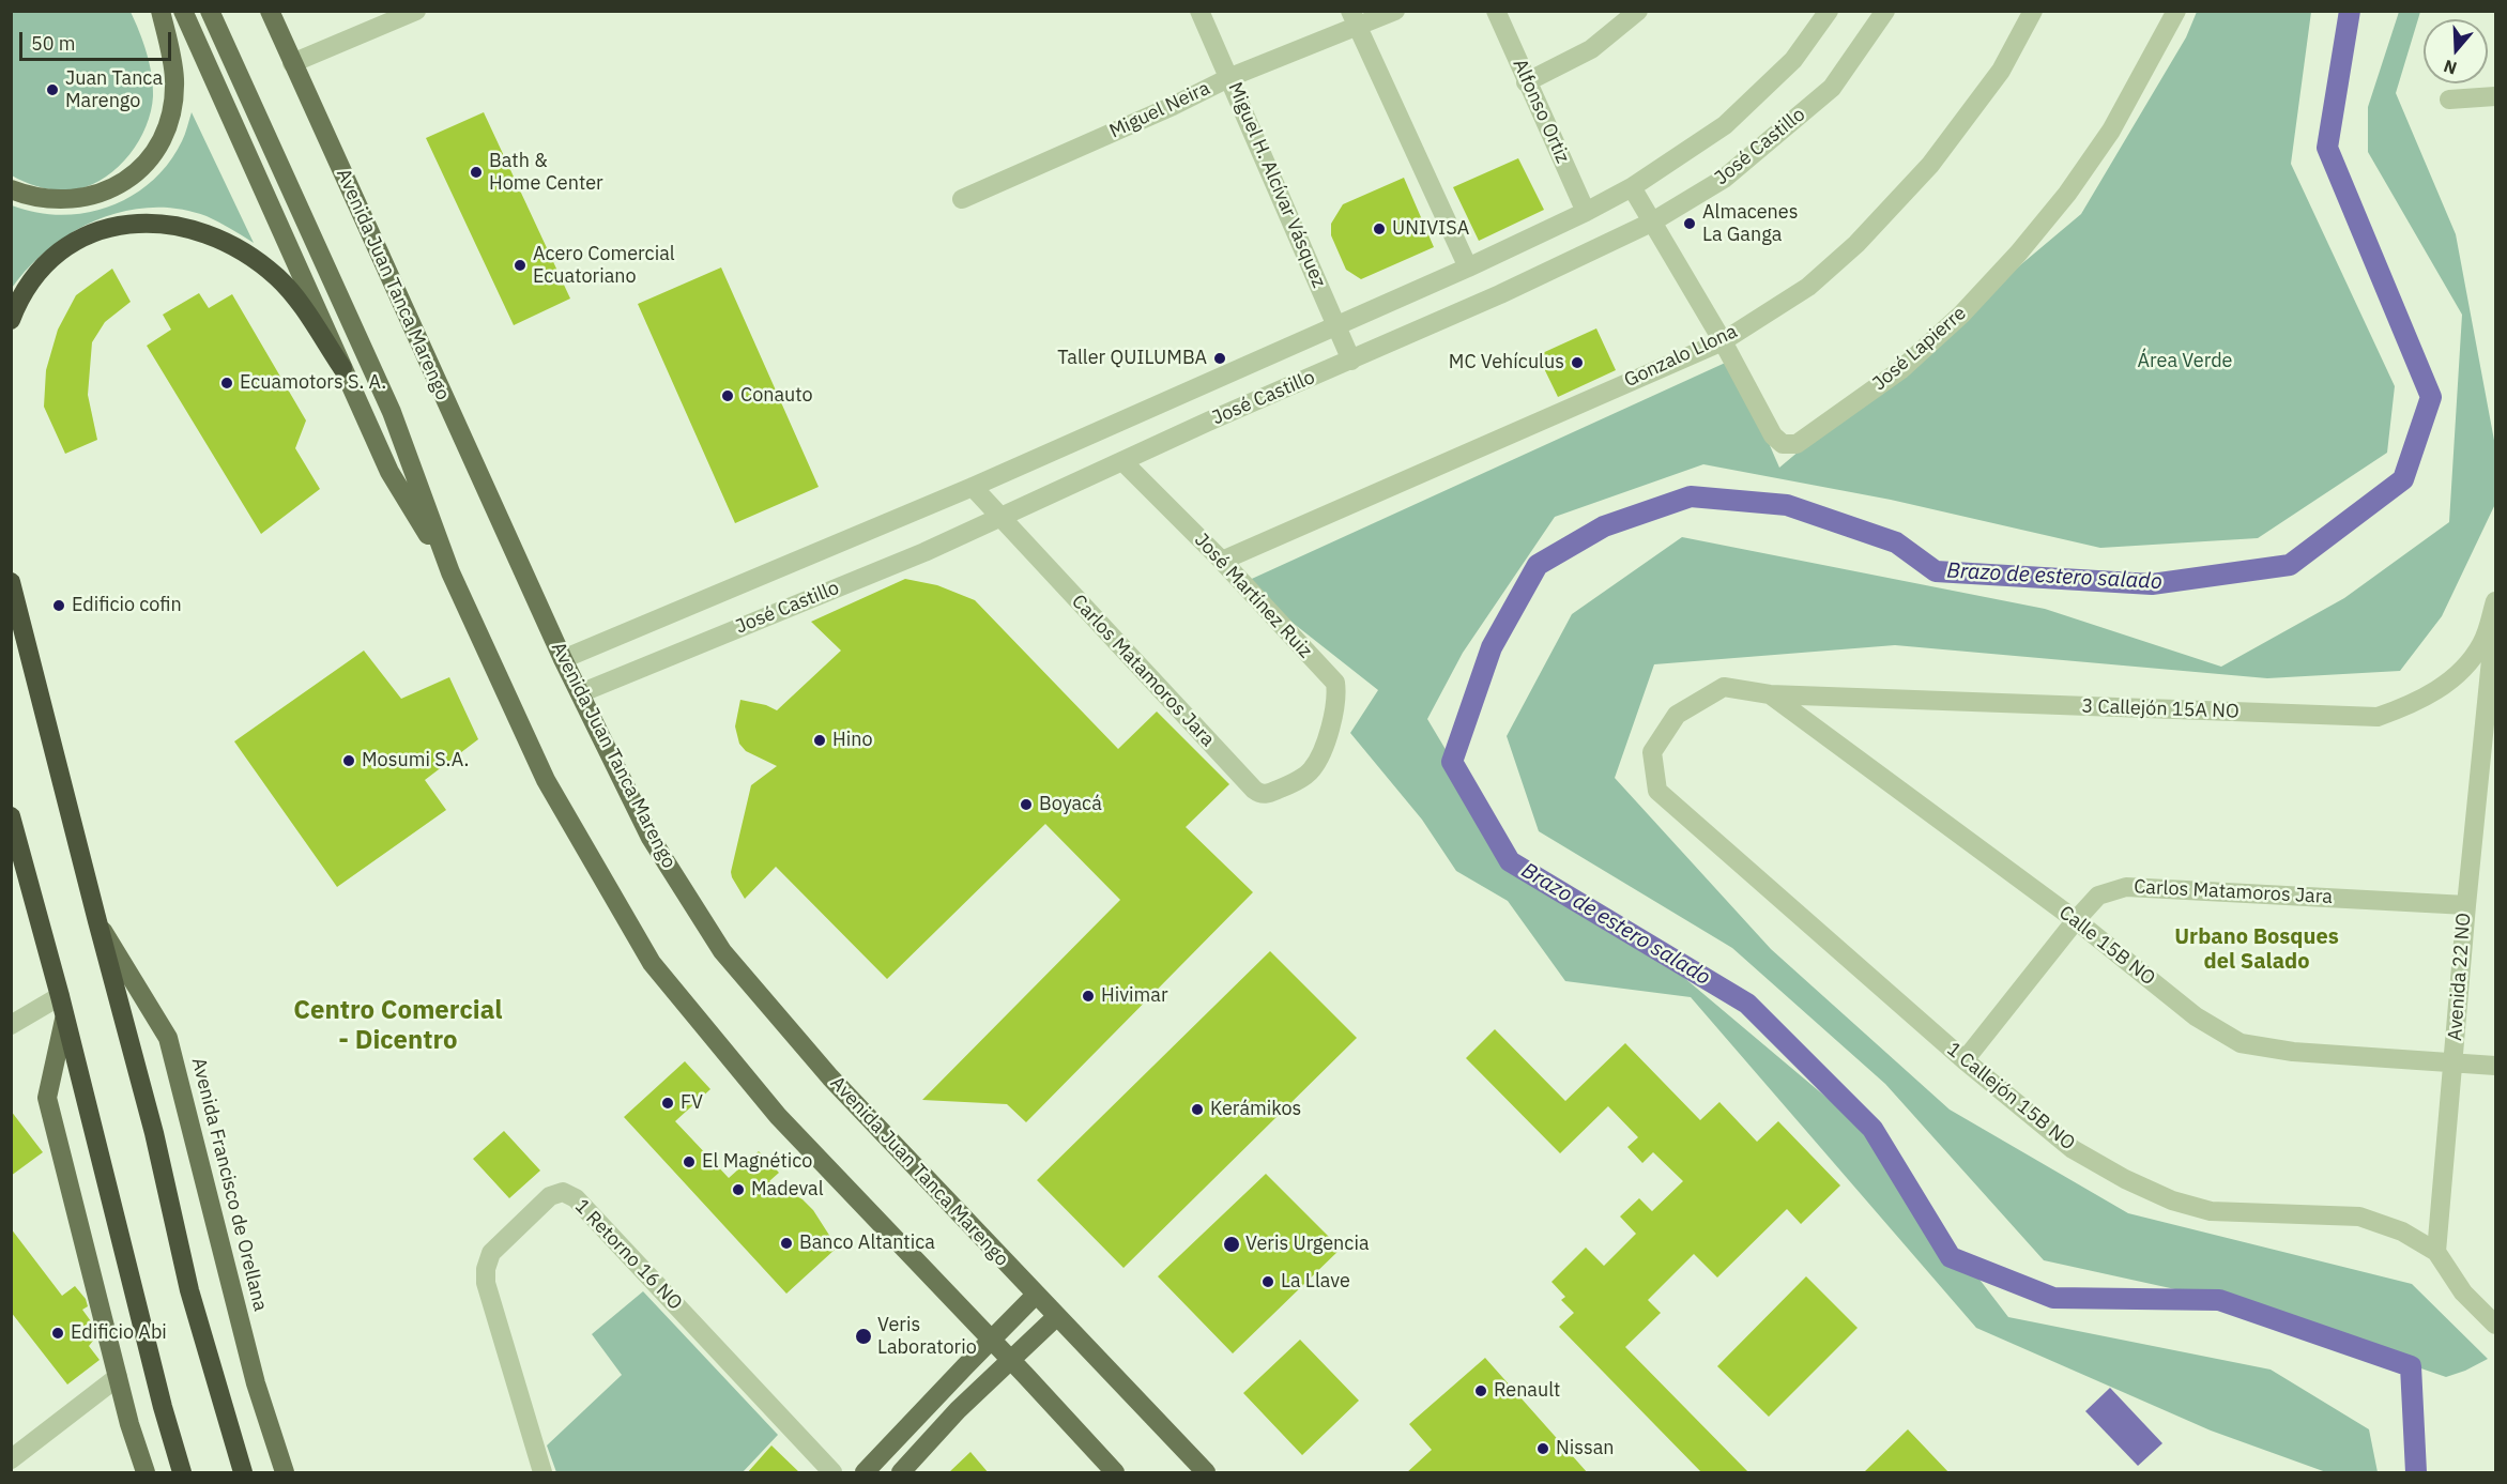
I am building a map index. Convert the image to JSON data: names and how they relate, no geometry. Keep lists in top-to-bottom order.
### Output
{
  "streets": {
    "highway": ["Avenida Francisco de Orellana"],
    "main road": ["Avenida Juan Tanca Marengo"],
    "street": [
      "Miguel Neira",
      "Alfonso Ortiz",
      "José Castillo",
      "Miguel H. Alcívar Vásquez",
      "José Lapierre",
      "Gonzalo Llona",
      "José Martínez Ruiz",
      "Carlos Matamoros Jara",
      "3 Callejón 15A NO",
      "Calle 15B NO",
      "Avenida 22 NO",
      "1 Callejón 15B NO",
      "1 Retorno 16 NO"
    ]
  },
  "crossings": [
    ["Miguel Neira", "Miguel H. Alcívar Vásquez"],
    ["Alfonso Ortiz", "José Castillo"],
    ["José Castillo", "Miguel H. Alcívar Vásquez"],
    ["José Castillo", "Avenida Juan Tanca Marengo"],
    ["José Castillo", "José Lapierre"],
    ["José Castillo", "José Martínez Ruiz"],
    ["José Castillo", "Carlos Matamoros Jara"],
    ["José Lapierre", "Gonzalo Llona"],
    ["Gonzalo Llona", "José Martínez Ruiz"],
    ["José Martínez Ruiz", "Carlos Matamoros Jara"],
    ["Carlos Matamoros Jara", "Calle 15B NO"],
    ["Carlos Matamoros Jara", "Avenida 22 NO"],
    ["Carlos Matamoros Jara", "1 Callejón 15B NO"],
    ["3 Callejón 15A NO", "Calle 15B NO"],
    ["3 Callejón 15A NO", "1 Callejón 15B NO"],
    ["Calle 15B NO", "Avenida 22 NO"],
    ["Avenida 22 NO", "1 Callejón 15B NO"]
  ],
  "districts": ["Urbano Bosques del Salado", "Centro Comercial - Dicentro"],
  "water": ["Brazo de estero salado"],
  "parks": ["Área Verde"],
  "places": [
    "Juan Tanca Marengo",
    "Bath & Home Center",
    "Almacenes La Ganga",
    "UNIVISA",
    "Acero Comercial Ecuatoriano",
    "Taller QUILUMBA",
    "MC Vehículus",
    "Ecuamotors S. A.",
    "Conauto",
    "Edificio cofin",
    "Hino",
    "Mosumi S.A.",
    "Boyacá",
    "Hivimar",
    "FV",
    "Kerámikos",
    "El Magnético",
    "Madeval",
    "Banco Altantica",
    "Veris Urgencia",
    "La Llave",
    "Edificio Abi",
    "Veris Laboratorio",
    "Renault",
    "Nissan"
  ],
  "scale_bar": "50 m",
  "north": "bottom"
}
